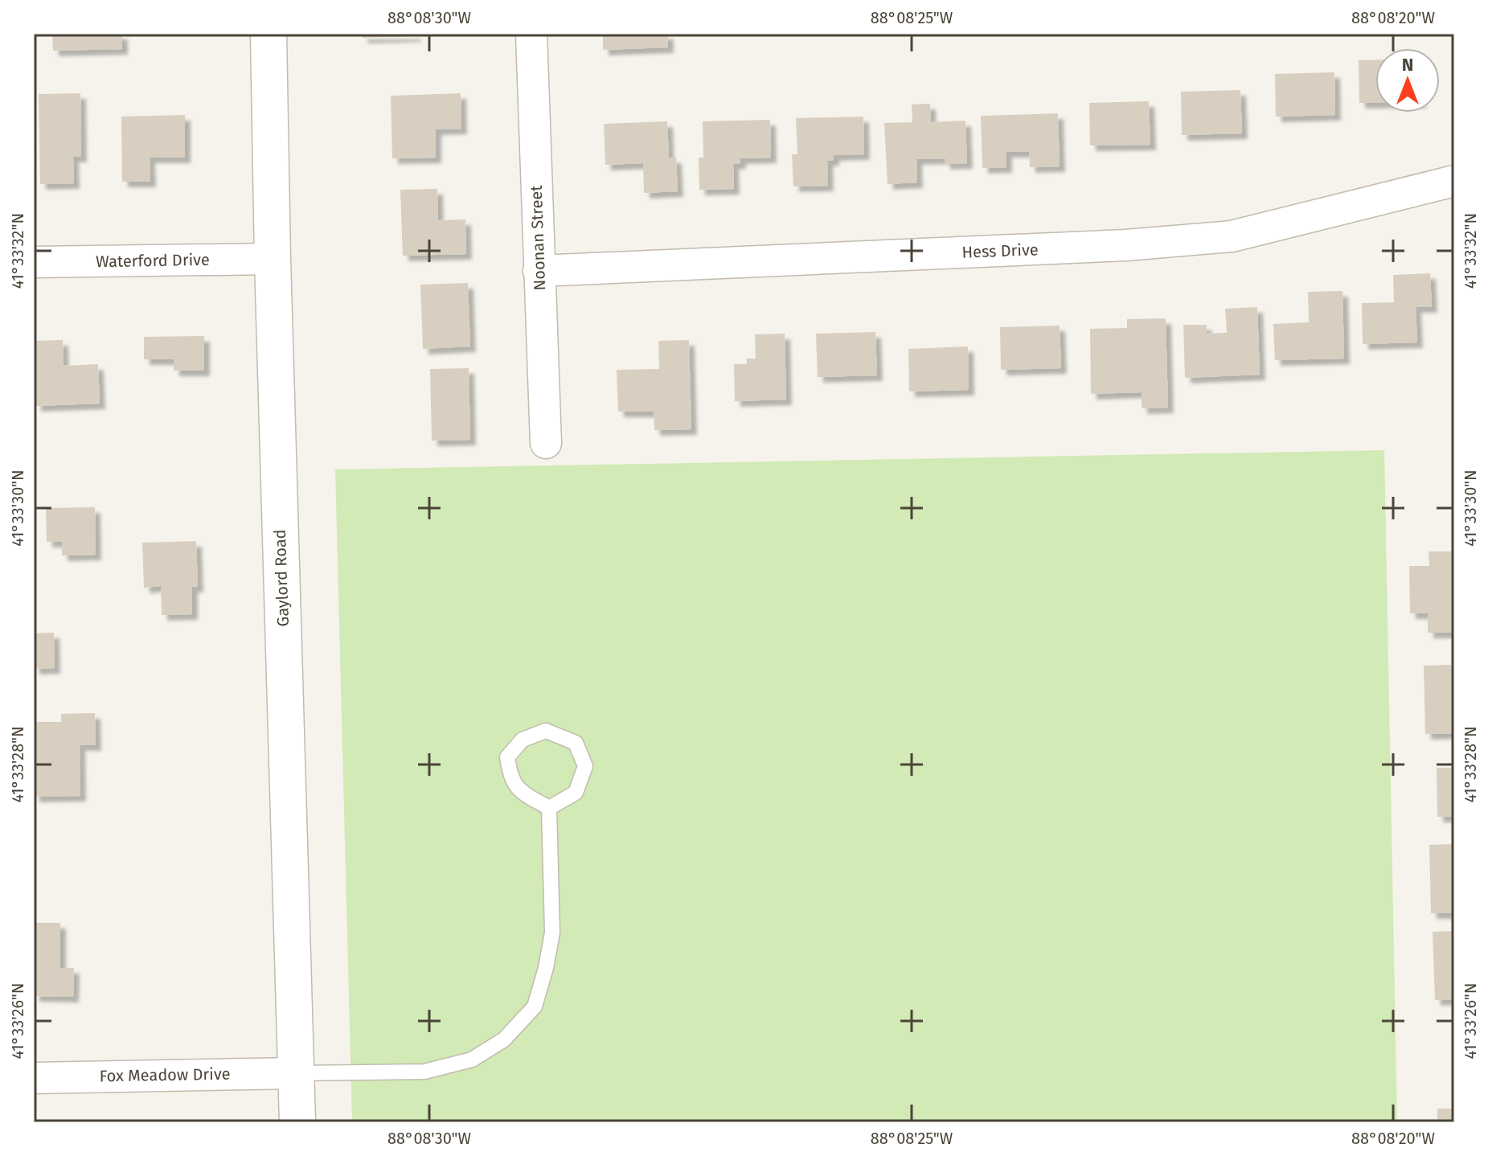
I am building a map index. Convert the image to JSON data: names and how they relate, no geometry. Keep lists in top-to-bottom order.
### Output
{
  "streets": {
    "street": [
      "Noonan Street",
      "Hess Drive",
      "Waterford Drive",
      "Gaylord Road",
      "Fox Meadow Drive"
    ]
  },
  "crossings": [
    ["Noonan Street", "Hess Drive"],
    ["Waterford Drive", "Gaylord Road"],
    ["Gaylord Road", "Fox Meadow Drive"]
  ],
  "north": "top",
  "coordinates": [
    "88°08'30\"W",
    "88°08'25\"W",
    "88°08'20\"W",
    "41°33'32\"N",
    "41°33'30\"N",
    "41°33'28\"N",
    "41°33'26\"N"
  ]
}
